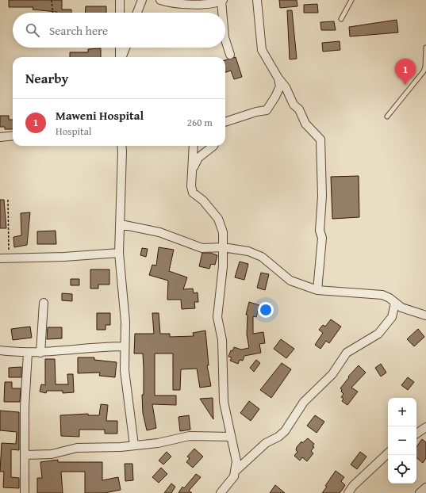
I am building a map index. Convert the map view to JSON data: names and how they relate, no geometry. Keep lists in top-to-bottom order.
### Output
{
  "page": {
    "search": "Search here",
    "heading": "Nearby",
    "pins": "1",
    "list": [
      {
        "mark": "1",
        "name": "Maweni Hospital",
        "note": "Hospital",
        "value": "260 m"
      }
    ],
    "map_buttons": ["+", "−"]
  }
}
